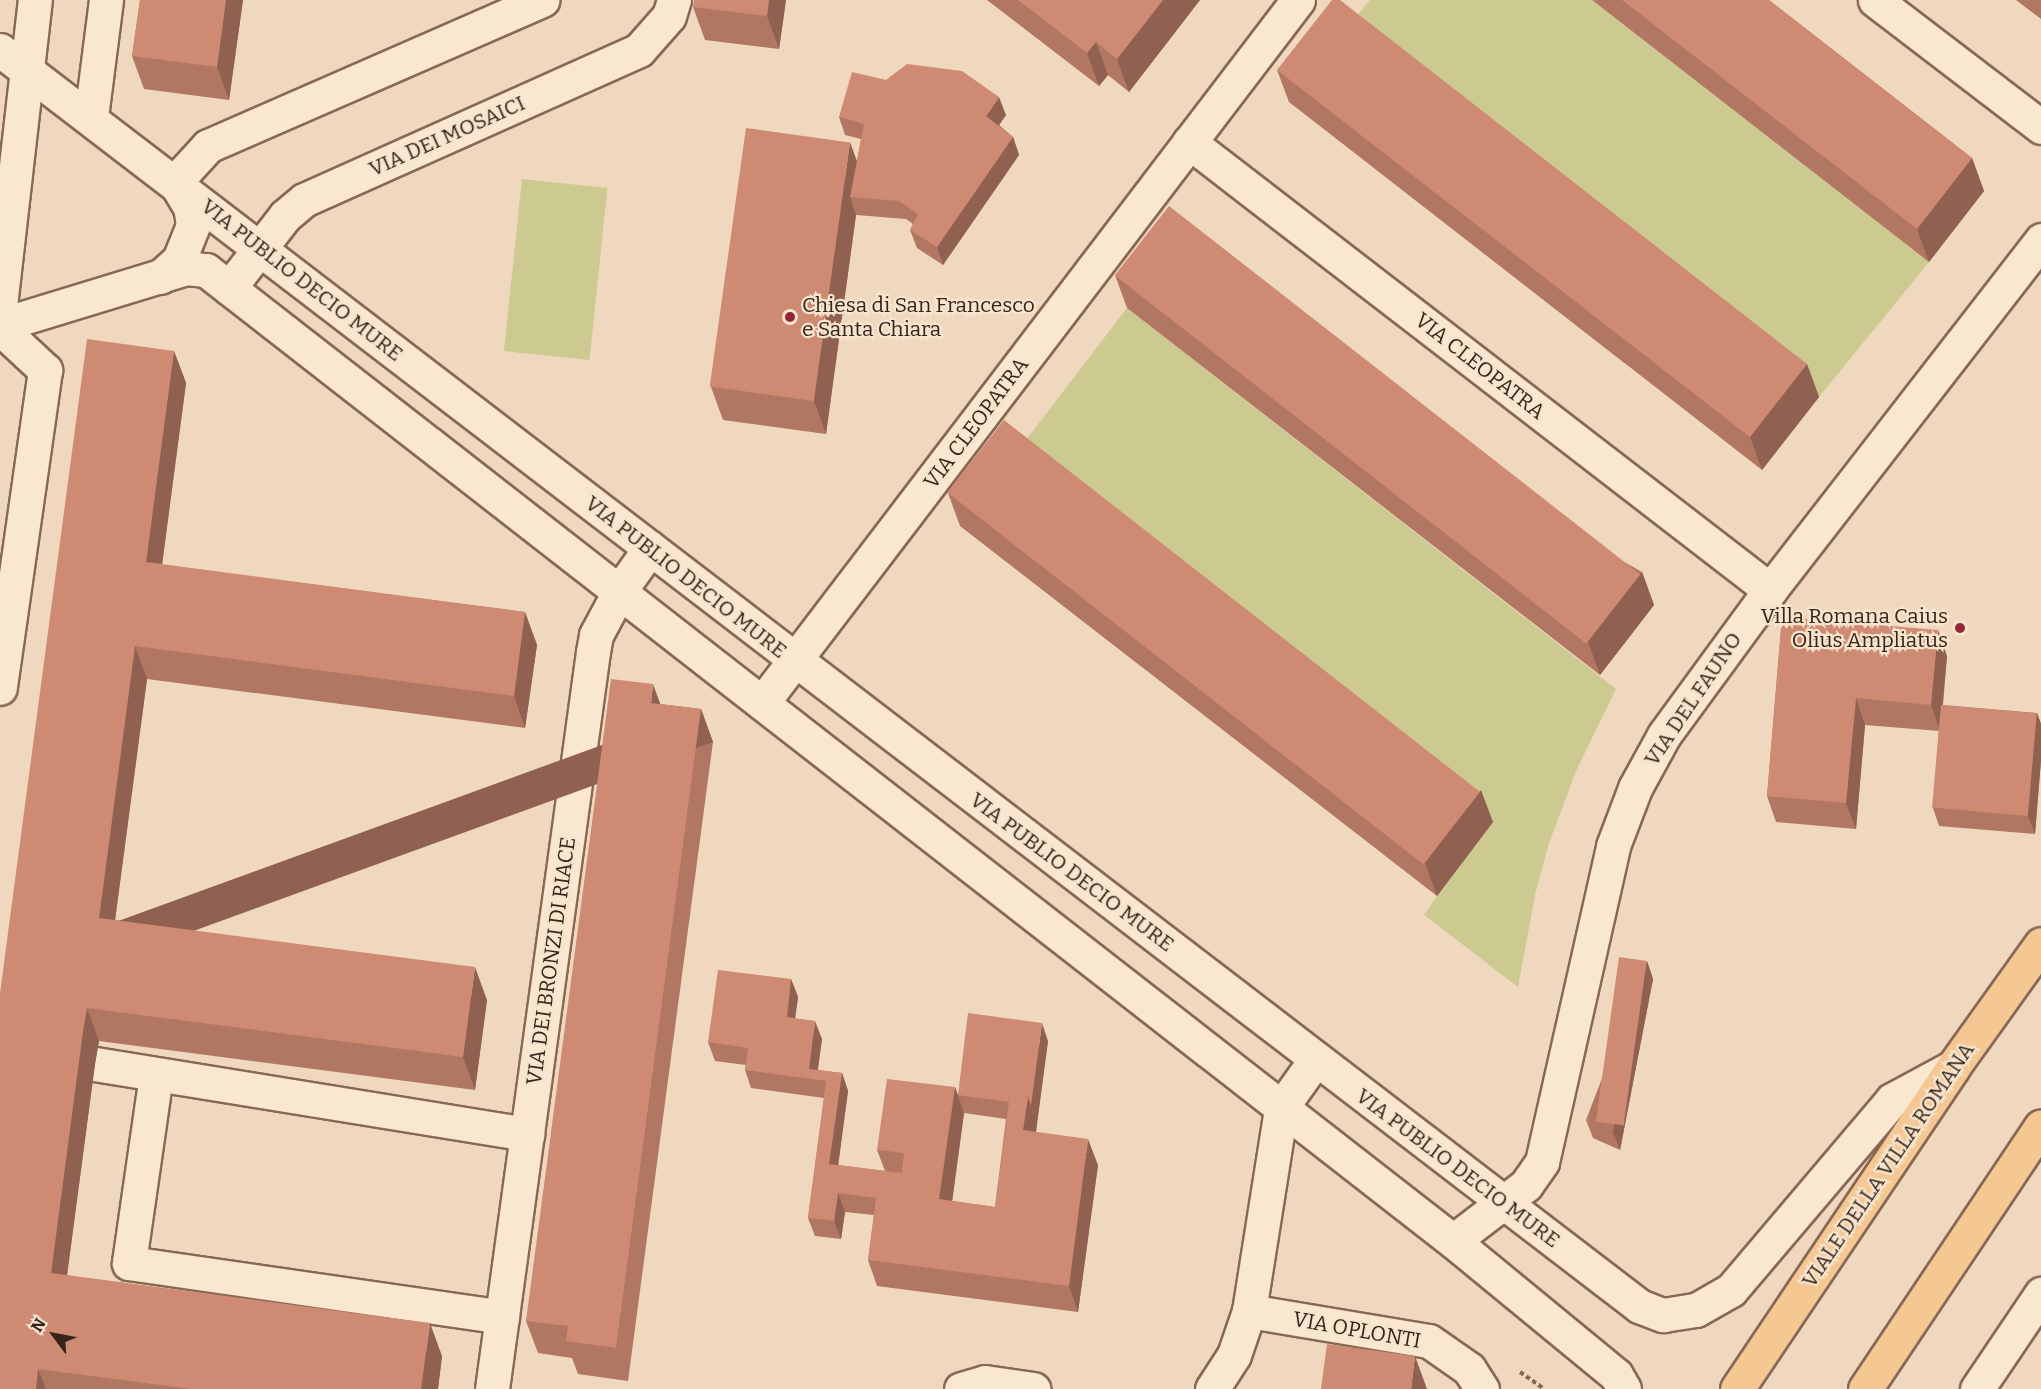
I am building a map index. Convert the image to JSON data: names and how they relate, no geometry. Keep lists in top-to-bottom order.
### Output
{
  "streets": {
    "main road": ["VIALE DELLA VILLA ROMANA"],
    "street": [
      "VIA DEI MOSAICI",
      "VIA PUBLIO DECIO MURE",
      "VIA CLEOPATRA",
      "VIA DEL FAUNO",
      "VIA DEI BRONZI DI RIACE",
      "VIA OPLONTI"
    ]
  },
  "crossings": [
    ["VIA DEI MOSAICI", "VIA PUBLIO DECIO MURE"],
    ["VIA PUBLIO DECIO MURE", "VIA CLEOPATRA"],
    ["VIA PUBLIO DECIO MURE", "VIA DEL FAUNO"],
    ["VIA PUBLIO DECIO MURE", "VIA DEI BRONZI DI RIACE"],
    ["VIA PUBLIO DECIO MURE", "VIALE DELLA VILLA ROMANA"],
    ["VIA CLEOPATRA", "VIA DEL FAUNO"]
  ],
  "places": ["Chiesa di San Francesco e Santa Chiara", "Villa Romana Caius Olius Ampliatus"],
  "north": "top left"
}
